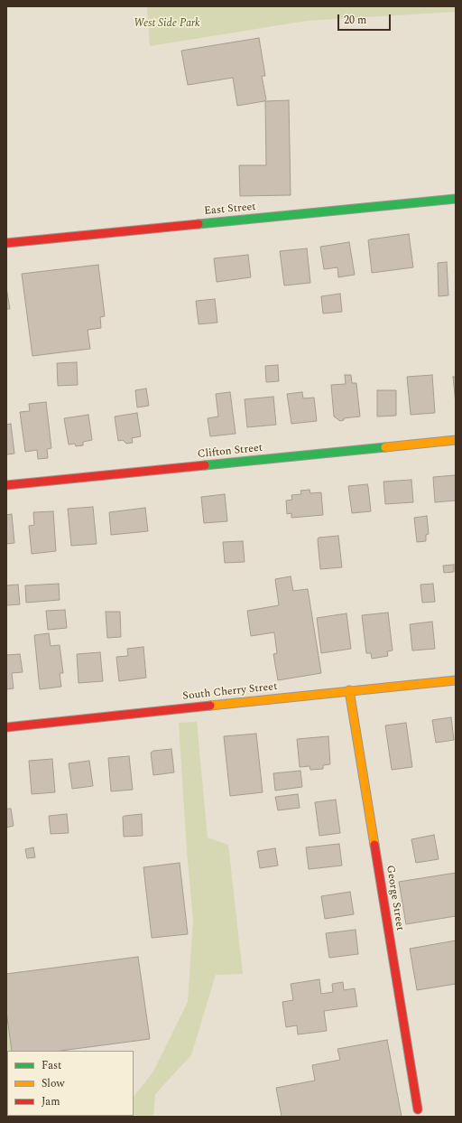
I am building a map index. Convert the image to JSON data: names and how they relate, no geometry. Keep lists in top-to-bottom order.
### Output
{
  "streets": {
    "street": [
      "East Street",
      "Clifton Street",
      "South Cherry Street",
      "George Street"
    ]
  },
  "crossings": [
    ["South Cherry Street", "George Street"]
  ],
  "parks": ["West Side Park"],
  "legend": ["Fast", "Slow", "Jam"],
  "scale_bar": "20 m"
}
